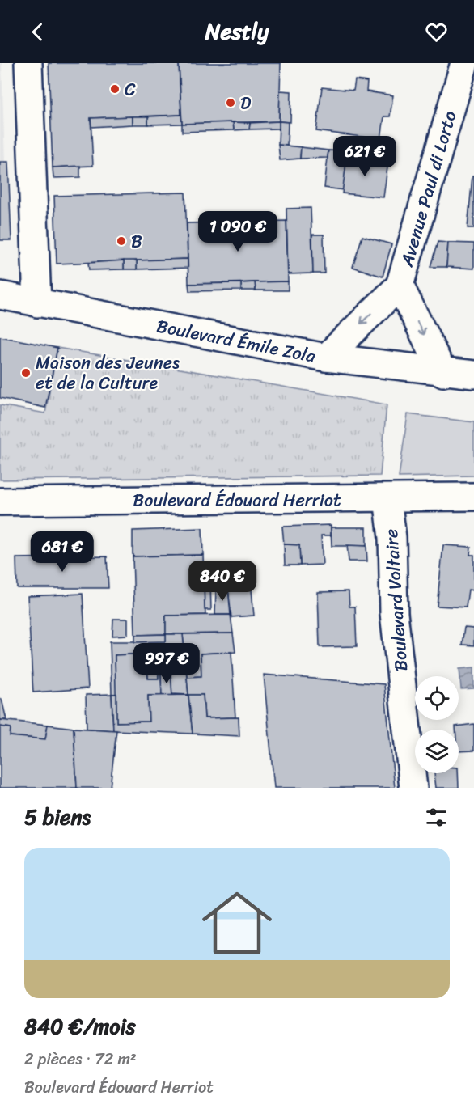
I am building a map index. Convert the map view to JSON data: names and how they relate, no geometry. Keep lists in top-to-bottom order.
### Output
{
  "streets": {
    "street": [
      "Avenue Paul di Lorto",
      "Boulevard Émile Zola",
      "Boulevard Édouard Herriot",
      "Boulevard Voltaire"
    ]
  },
  "crossings": [
    ["Avenue Paul di Lorto", "Boulevard Émile Zola"],
    ["Boulevard Édouard Herriot", "Boulevard Voltaire"]
  ],
  "one_way": ["Avenue Paul di Lorto"],
  "places": [
    "C",
    "D",
    "B",
    "Maison des Jeunes et de la Culture"
  ],
  "page": {
    "header": "Nestly",
    "price": [
      "621 €",
      "1 090 €",
      "681 €",
      "840 €",
      "997 €"
    ],
    "heading": "5 biens",
    "list": [
      {
        "name": "840 €/mois",
        "note": "2 pièces · 72 m² · Boulevard Édouard Herriot"
      }
    ]
  }
}
